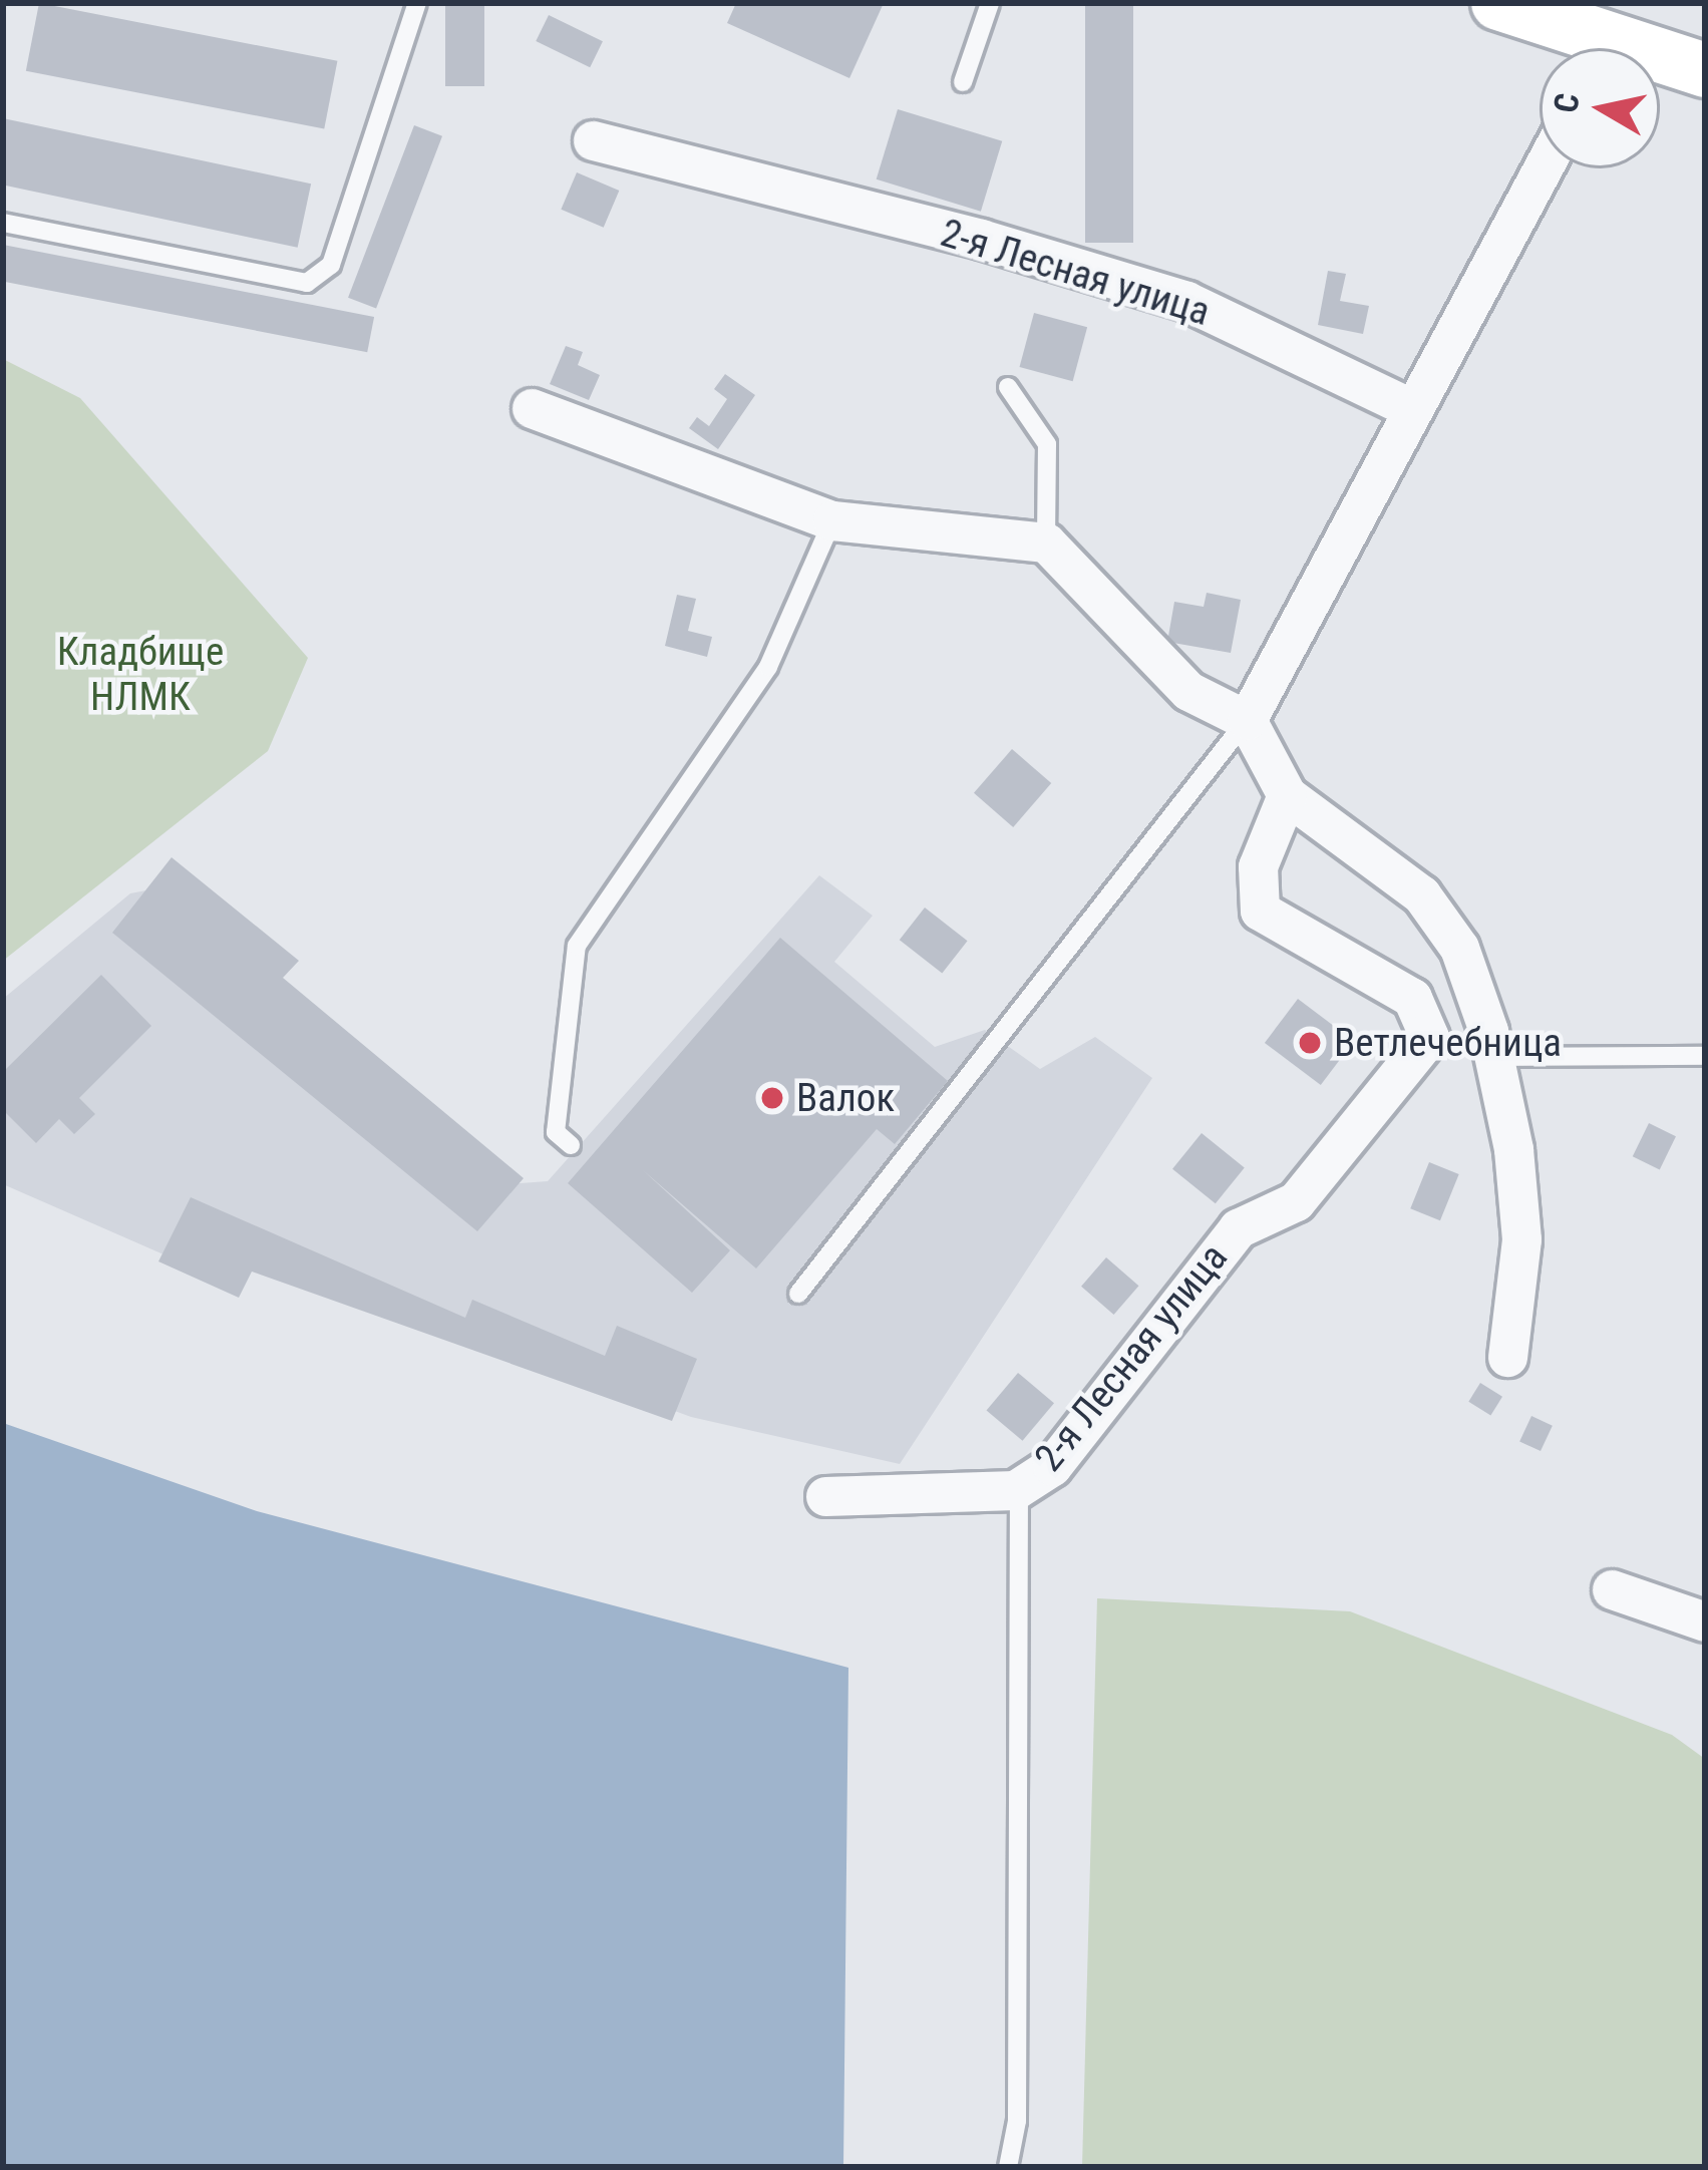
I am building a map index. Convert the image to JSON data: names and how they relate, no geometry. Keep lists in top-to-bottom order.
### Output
{
  "streets": {
    "street": ["2-я Лесная улица"]
  },
  "parks": ["Кладбище НЛМК"],
  "places": ["Ветлечебница", "Валок"],
  "north": "left"
}
